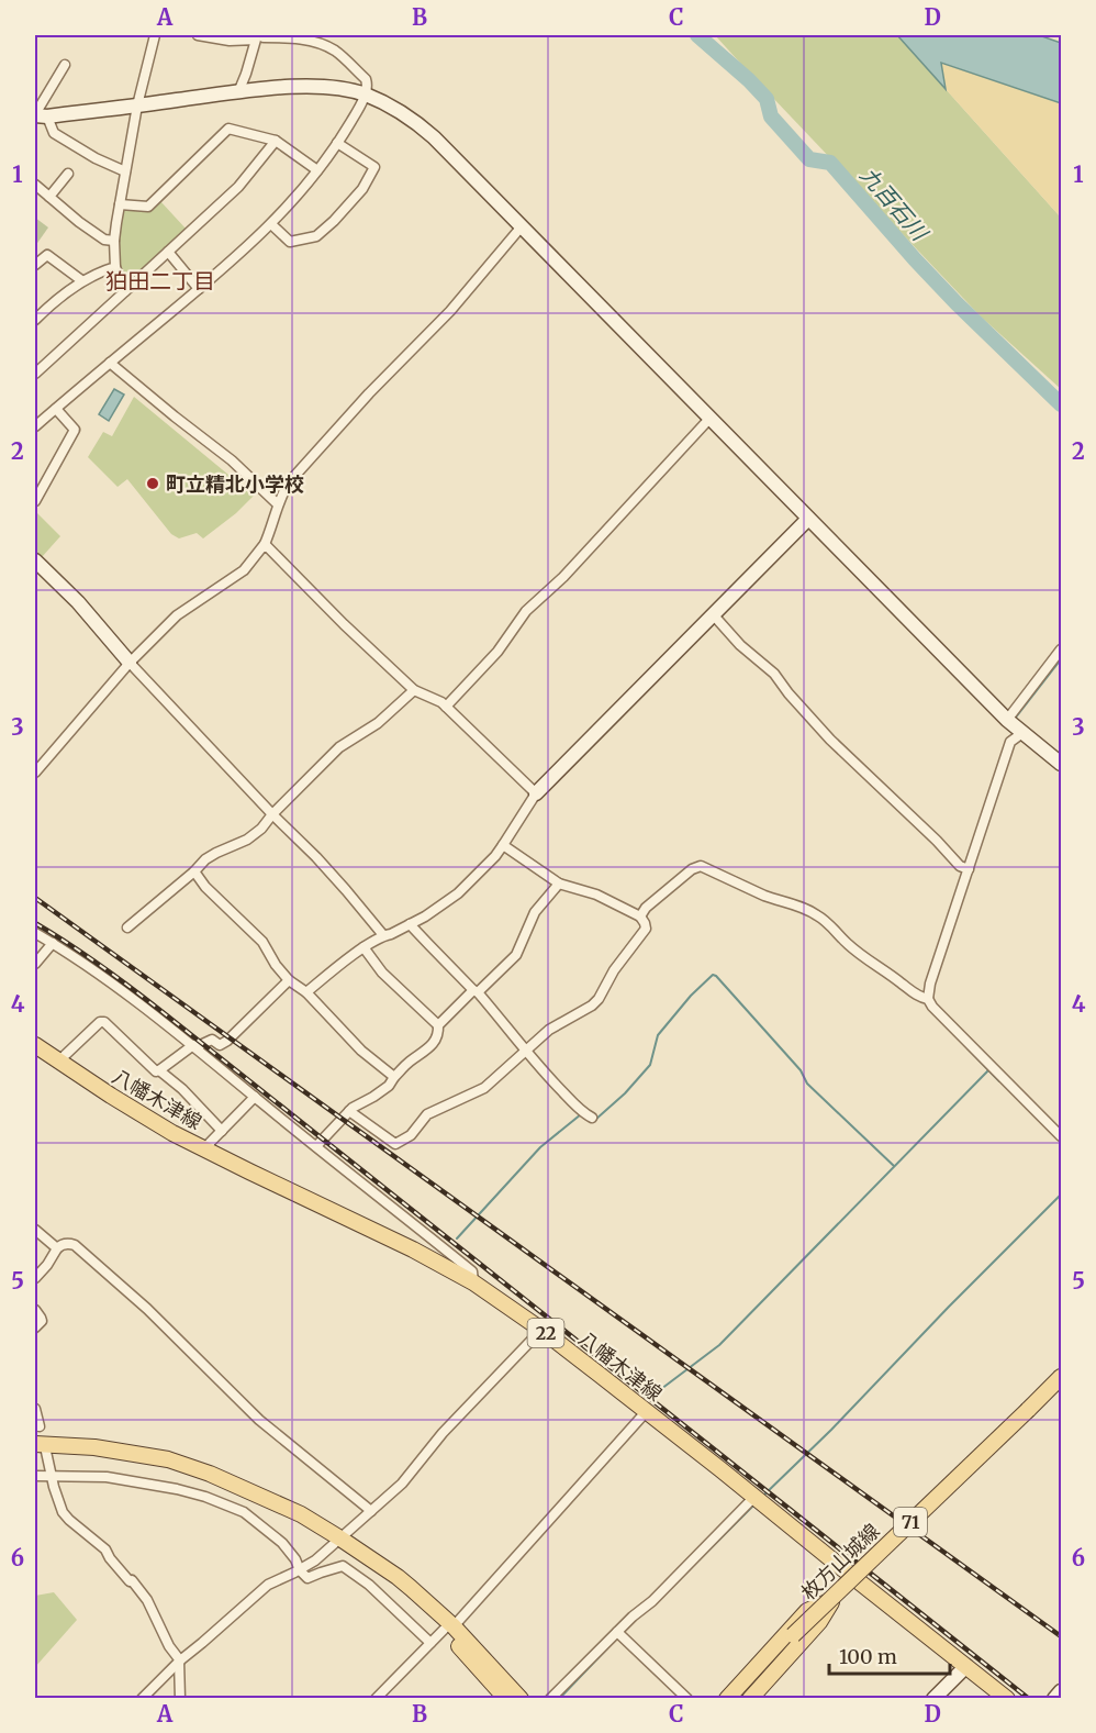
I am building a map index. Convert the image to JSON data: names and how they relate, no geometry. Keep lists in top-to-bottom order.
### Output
{
  "streets": {
    "main road": [
      "八幡木津線",
      "22",
      "71",
      "枚方山城線"
    ]
  },
  "districts": ["狛田二丁目"],
  "water": ["九百石川"],
  "places": ["町立精北小学校"],
  "scale_bar": "100 m",
  "grid": {
    "columns": [
      "A",
      "B",
      "C",
      "D"
    ],
    "rows": [
      "1",
      "2",
      "3",
      "4",
      "5",
      "6"
    ]
  }
}
